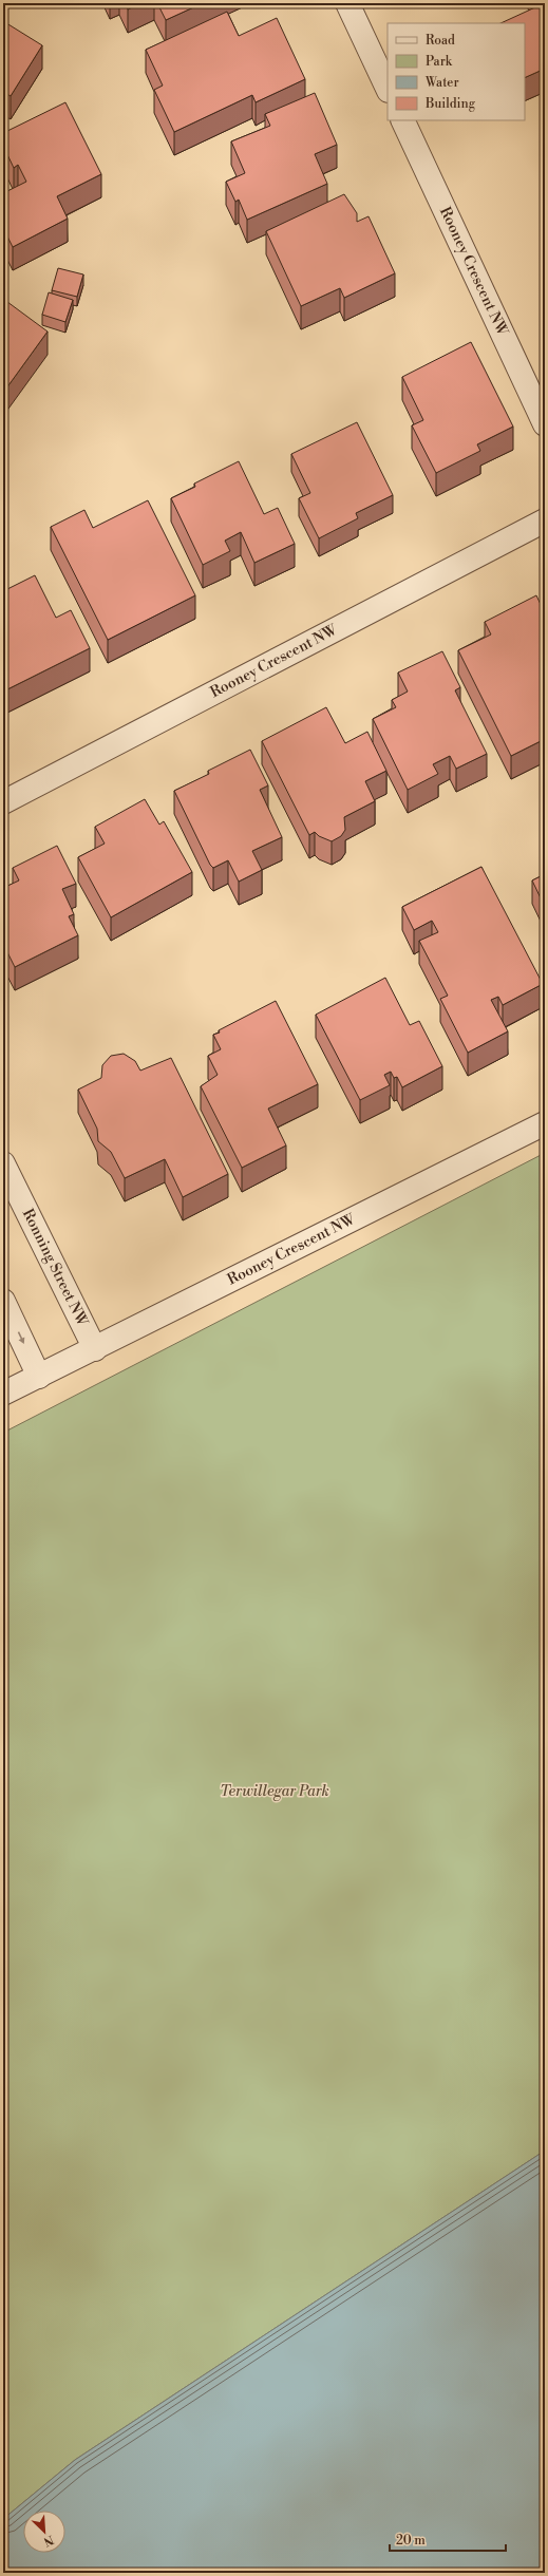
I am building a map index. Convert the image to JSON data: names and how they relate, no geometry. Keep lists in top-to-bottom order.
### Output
{
  "streets": {
    "street": ["Rooney Crescent NW", "Ronning Street NW"]
  },
  "crossings": [
    ["Rooney Crescent NW", "Ronning Street NW"]
  ],
  "parks": ["Terwillegar Park"],
  "legend": [
    "Road",
    "Park",
    "Water",
    "Building"
  ],
  "scale_bar": "20 m",
  "north": "bottom right"
}
